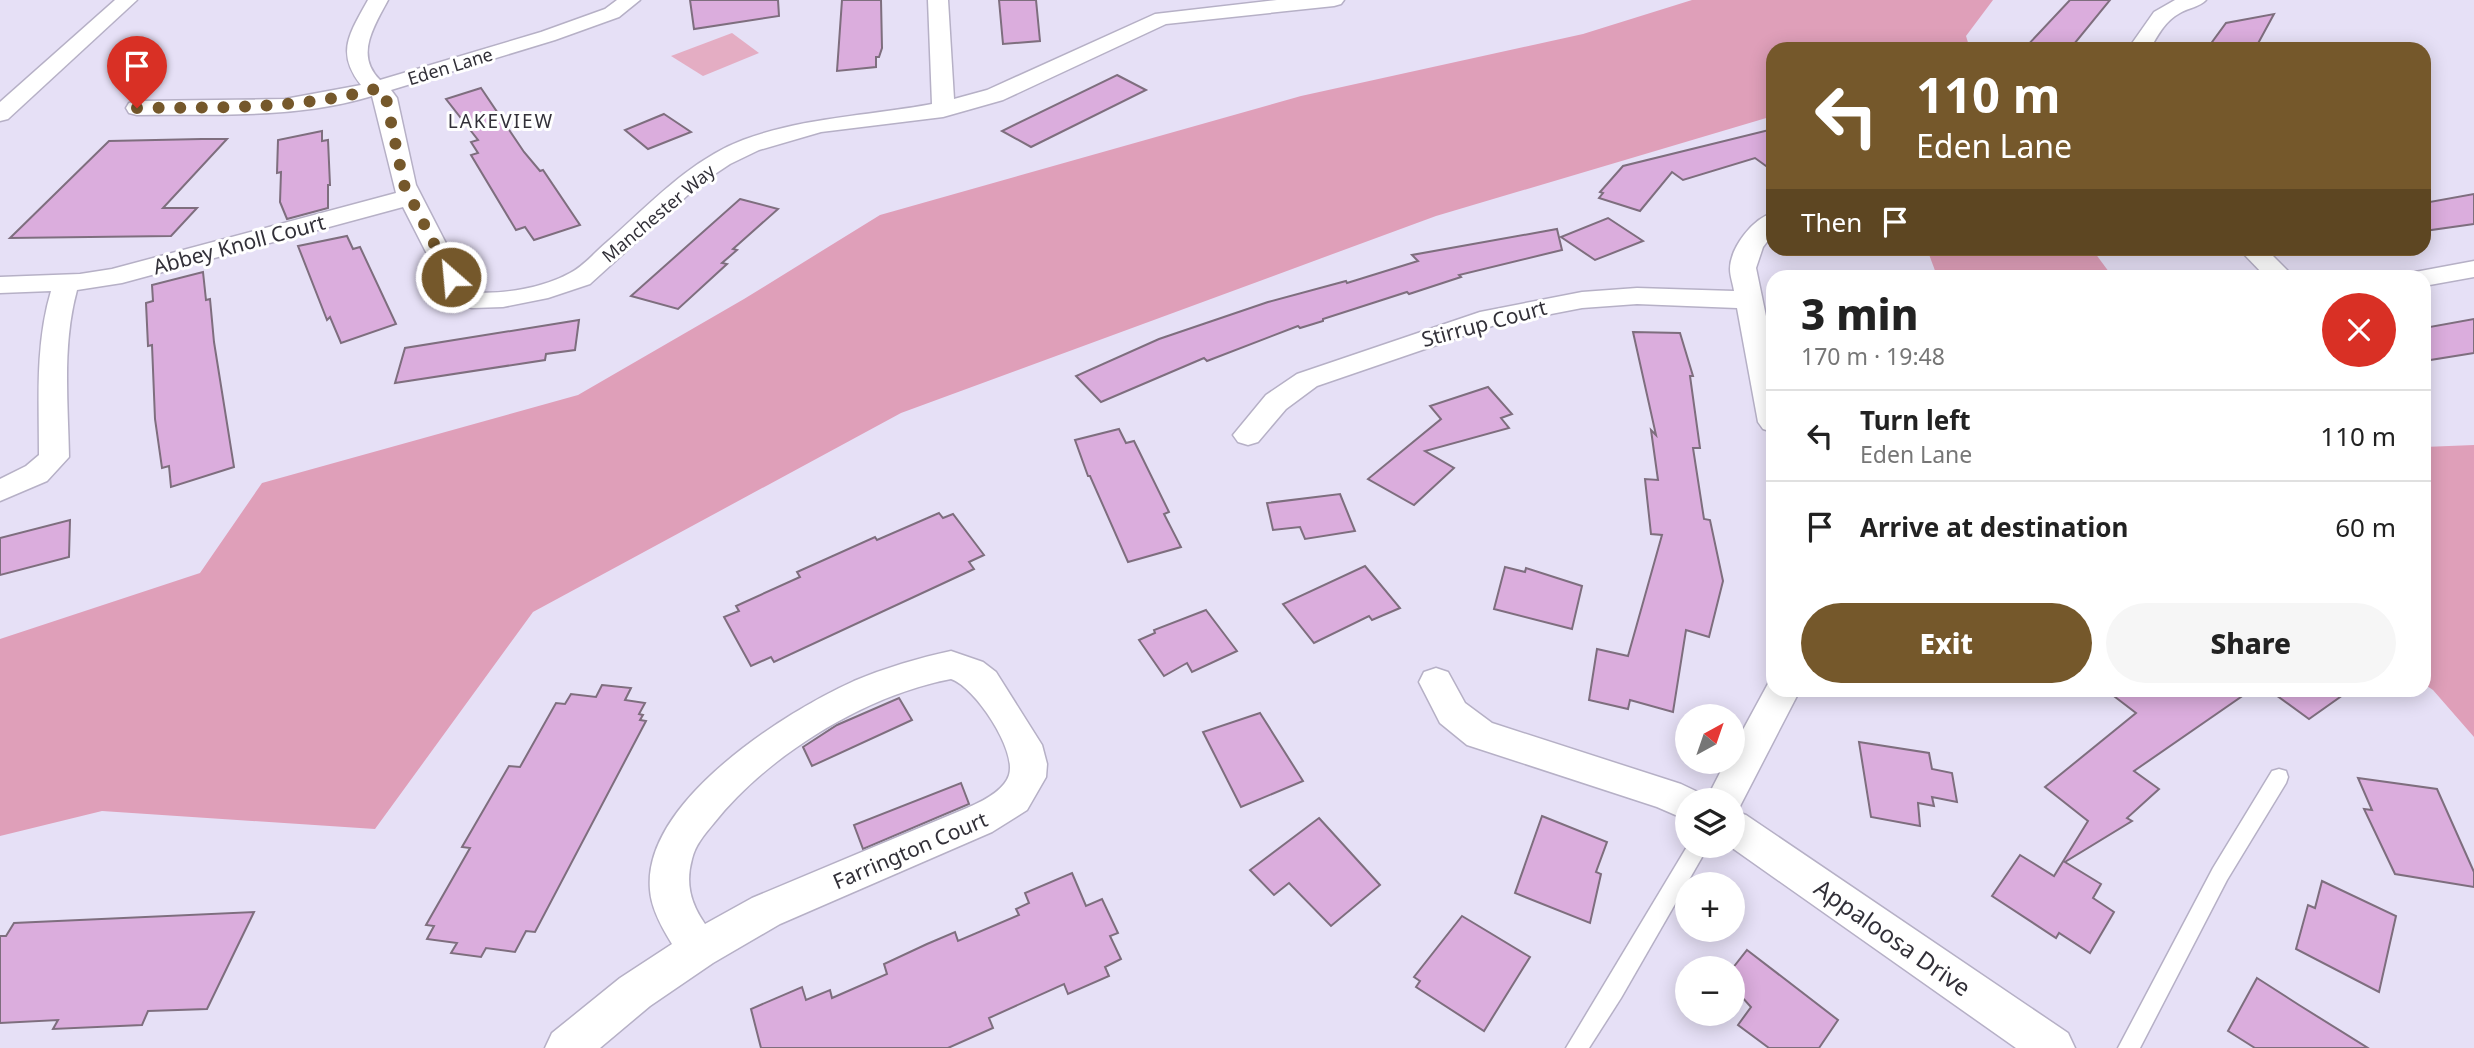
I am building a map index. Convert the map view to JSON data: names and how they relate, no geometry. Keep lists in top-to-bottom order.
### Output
{
  "streets": {
    "street": [
      "Eden Lane",
      "Manchester Way",
      "Abbey Knoll Court",
      "Stirrup Court",
      "Farrington Court",
      "Appaloosa Drive"
    ]
  },
  "crossings": [
    ["Eden Lane", "Manchester Way"],
    ["Manchester Way", "Abbey Knoll Court"]
  ],
  "districts": ["LAKEVIEW"],
  "north": "top right",
  "page": {
    "turn": ["110 m", "Eden Lane"],
    "then": "Then",
    "heading": ["3 min", "170 m · 19:48"],
    "list": [
      {
        "name": "Turn left",
        "note": "Eden Lane",
        "value": "110 m"
      },
      {
        "name": "Arrive at destination",
        "value": "60 m"
      }
    ],
    "buttons": ["Exit", "Share"],
    "map_buttons": ["+", "−"]
  }
}
